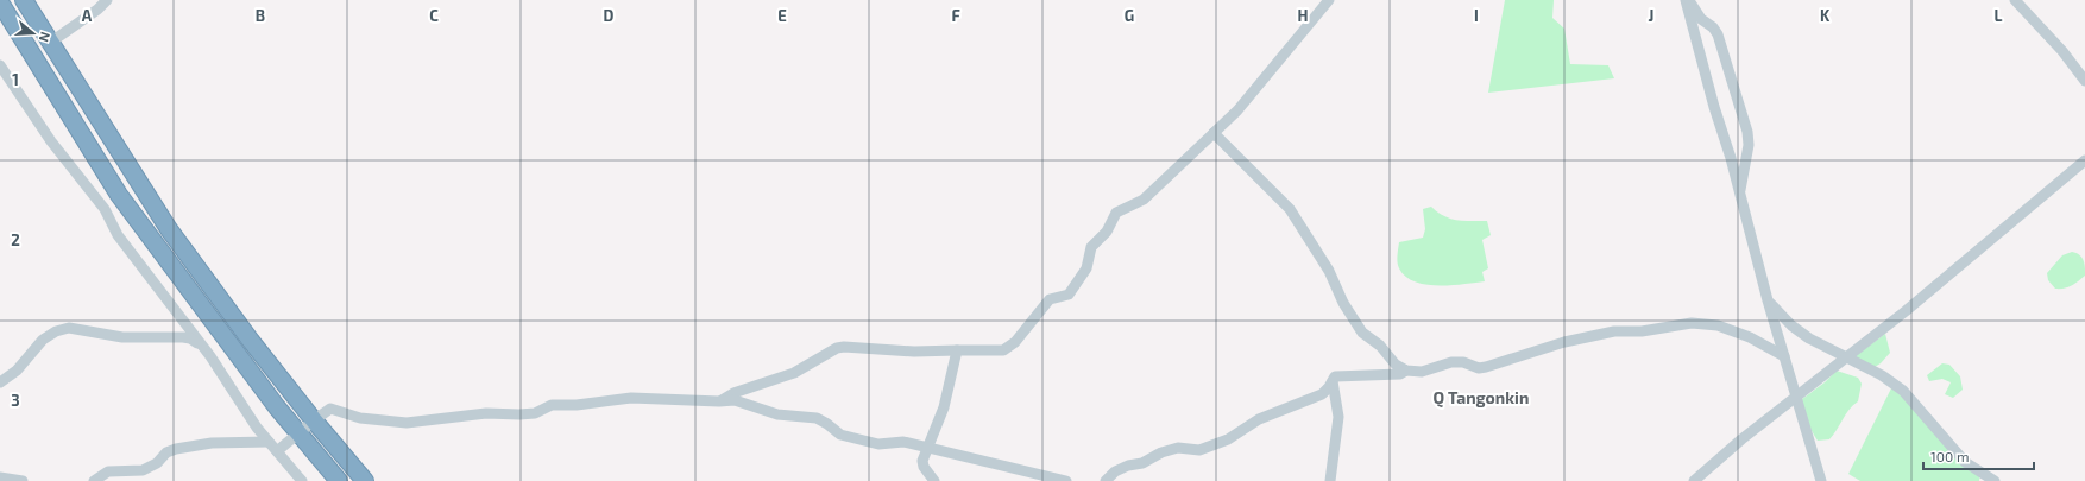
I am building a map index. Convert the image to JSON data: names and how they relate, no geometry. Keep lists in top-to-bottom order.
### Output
{
  "districts": ["Q Tangonkin"],
  "scale_bar": "100 m",
  "north": "right",
  "grid": {
    "columns": [
      "A",
      "B",
      "C",
      "D",
      "E",
      "F",
      "G",
      "H",
      "I",
      "J",
      "K",
      "L"
    ],
    "rows": ["1", "2", "3"]
  }
}
